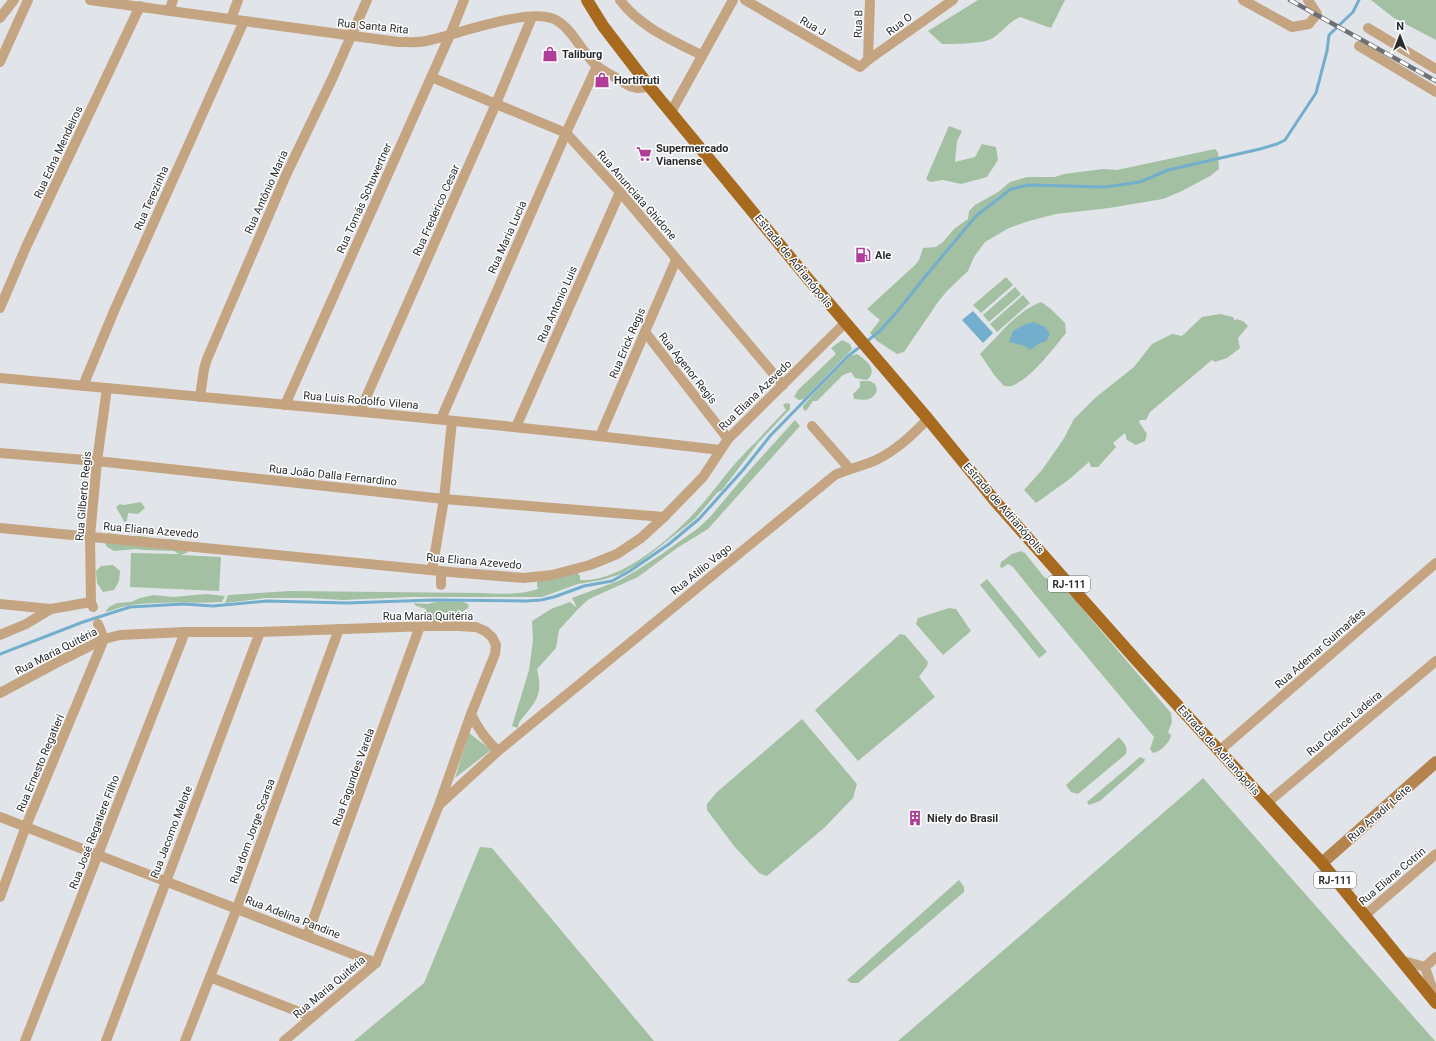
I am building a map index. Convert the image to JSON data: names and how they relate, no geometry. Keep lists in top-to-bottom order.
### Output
{
  "streets": {
    "main road": ["Estrada de Adrianópolis", "RJ-111", "Rua Anadir Leite"],
    "street": [
      "Rua B",
      "Rua O",
      "Rua Santa Rita",
      "Rua J",
      "Rua Edna Mendeiros",
      "Rua Antônio Maria",
      "Rua Anunciata Ghidone",
      "Rua Terezinha",
      "Rua Tomás Schuwertner",
      "Rua Frederico Cesar",
      "Rua Maria Lucia",
      "Rua Antonio Luis",
      "Rua Erick Regis",
      "Rua Agenor Regis",
      "Rua Eliana Azevedo",
      "Rua Luis Rodolfo Vilena",
      "Rua João Dalla Fernardino",
      "Rua Gilberto Regis",
      "Rua Atilio Vago",
      "Rua Maria Quitéria",
      "Rua Ademar Guimarães",
      "Rua Clarice Ladeira",
      "Rua Ernesto Regatieri",
      "Rua Fagundes Varela",
      "Rua dom Jorge Scarsa",
      "Rua José Regatiere Filho",
      "Rua Jacomo Melote",
      "Rua Eliane Cotrin",
      "Rua Adelina Pandine"
    ]
  },
  "crossings": [
    ["Rua B", "Rua O"],
    ["Rua B", "Rua J"],
    ["Rua O", "Rua J"],
    ["Rua Santa Rita", "Rua Edna Mendeiros"],
    ["Rua Santa Rita", "Rua Antônio Maria"],
    ["Rua Santa Rita", "Rua Terezinha"],
    ["Rua Santa Rita", "Rua Tomás Schuwertner"],
    ["Rua Santa Rita", "Rua Frederico Cesar"],
    ["Rua Santa Rita", "Rua Maria Lucia"],
    ["Rua Santa Rita", "Estrada de Adrianópolis"],
    ["Rua Antônio Maria", "Rua Luis Rodolfo Vilena"],
    ["Rua Anunciata Ghidone", "Rua Tomás Schuwertner"],
    ["Rua Anunciata Ghidone", "Rua Frederico Cesar"],
    ["Rua Anunciata Ghidone", "Rua Maria Lucia"],
    ["Rua Anunciata Ghidone", "Rua Antonio Luis"],
    ["Rua Anunciata Ghidone", "Rua Erick Regis"],
    ["Rua Anunciata Ghidone", "Rua Eliana Azevedo"],
    ["Rua Terezinha", "Rua Luis Rodolfo Vilena"],
    ["Rua Tomás Schuwertner", "Rua Luis Rodolfo Vilena"],
    ["Rua Frederico Cesar", "Rua Luis Rodolfo Vilena"],
    ["Rua Maria Lucia", "Rua Luis Rodolfo Vilena"],
    ["Estrada de Adrianópolis", "Rua Eliana Azevedo"],
    ["Estrada de Adrianópolis", "Rua Atilio Vago"],
    ["Estrada de Adrianópolis", "Rua Ademar Guimarães"],
    ["Estrada de Adrianópolis", "Rua Clarice Ladeira"],
    ["Estrada de Adrianópolis", "Rua Anadir Leite"],
    ["Estrada de Adrianópolis", "Rua Eliane Cotrin"],
    ["Rua Antonio Luis", "Rua Luis Rodolfo Vilena"],
    ["Rua Erick Regis", "Rua Agenor Regis"],
    ["Rua Erick Regis", "Rua Luis Rodolfo Vilena"],
    ["Rua Agenor Regis", "Rua Eliana Azevedo"],
    ["Rua Eliana Azevedo", "Rua Luis Rodolfo Vilena"],
    ["Rua Eliana Azevedo", "Rua João Dalla Fernardino"],
    ["Rua Eliana Azevedo", "Rua Gilberto Regis"],
    ["Rua Luis Rodolfo Vilena", "Rua Gilberto Regis"],
    ["Rua João Dalla Fernardino", "Rua Gilberto Regis"],
    ["Rua Atilio Vago", "Rua Maria Quitéria"],
    ["Rua Maria Quitéria", "Rua Ernesto Regatieri"],
    ["Rua Maria Quitéria", "Rua Fagundes Varela"],
    ["Rua Maria Quitéria", "Rua dom Jorge Scarsa"],
    ["Rua Maria Quitéria", "Rua José Regatiere Filho"],
    ["Rua Maria Quitéria", "Rua Jacomo Melote"],
    ["Rua Maria Quitéria", "Rua Adelina Pandine"],
    ["Rua Ernesto Regatieri", "Rua Adelina Pandine"],
    ["Rua Fagundes Varela", "Rua Adelina Pandine"],
    ["Rua dom Jorge Scarsa", "Rua Adelina Pandine"],
    ["Rua José Regatiere Filho", "Rua Adelina Pandine"],
    ["Rua Jacomo Melote", "Rua Adelina Pandine"]
  ],
  "places": {
    "shop": ["Taliburg", "Hortifruti"],
    "supermarket": ["Supermercado Vianense"],
    "fuel station": ["Ale"],
    "building": ["Niely do Brasil"]
  },
  "north": "top"
}
